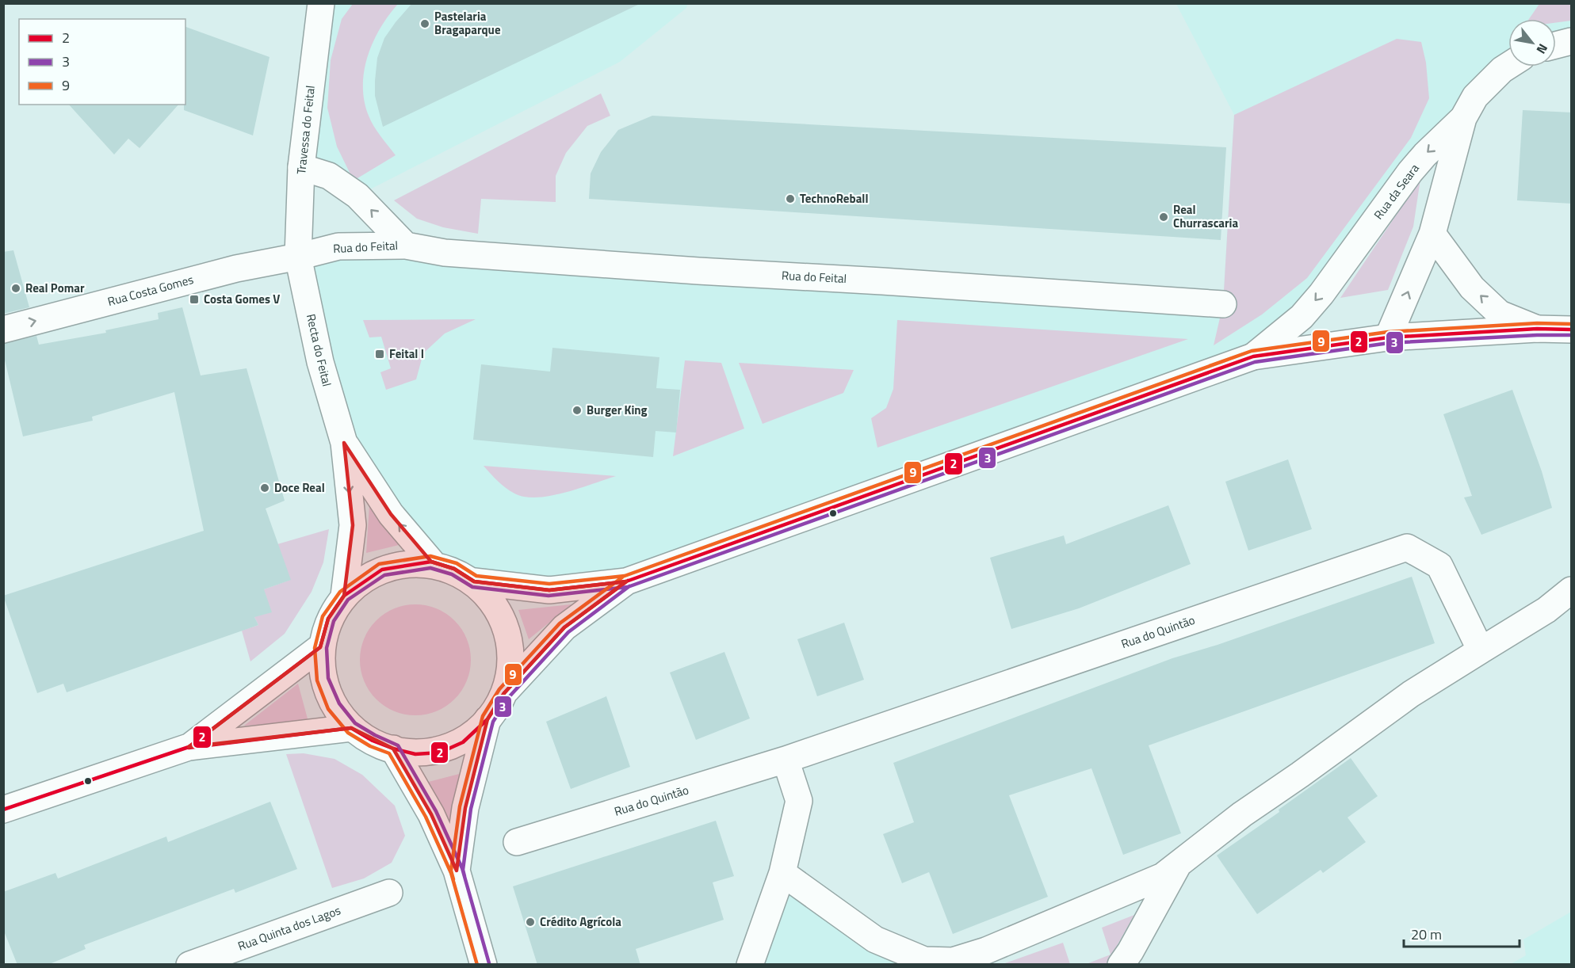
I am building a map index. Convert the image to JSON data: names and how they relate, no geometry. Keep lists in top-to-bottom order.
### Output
{
  "streets": {
    "street": [
      "Travessa do Feital",
      "Rua da Seara",
      "Rua do Feital",
      "Rua Costa Gomes",
      "Recta do Feital",
      "Rua do Quintão",
      "Rua Quinta dos Lagos"
    ]
  },
  "crossings": [
    ["Travessa do Feital", "Rua do Feital"],
    ["Travessa do Feital", "Rua Costa Gomes"],
    ["Travessa do Feital", "Recta do Feital"],
    ["Rua do Feital", "Rua Costa Gomes"],
    ["Rua do Feital", "Recta do Feital"],
    ["Rua Costa Gomes", "Recta do Feital"]
  ],
  "one_way": ["Rua Costa Gomes"],
  "places": {
    "other": [
      "Pastelaria Bragaparque",
      "TechnoReball",
      "Real Churrascaria",
      "Real Pomar",
      "Burger King",
      "Doce Real",
      "Crédito Agrícola"
    ],
    "transit": ["Costa Gomes V", "Feital I"]
  },
  "lines": ["transit line 9", "transit line 2", "transit line 3"],
  "legend": ["2", "3", "9"],
  "scale_bar": "20 m",
  "north": "bottom right"
}
